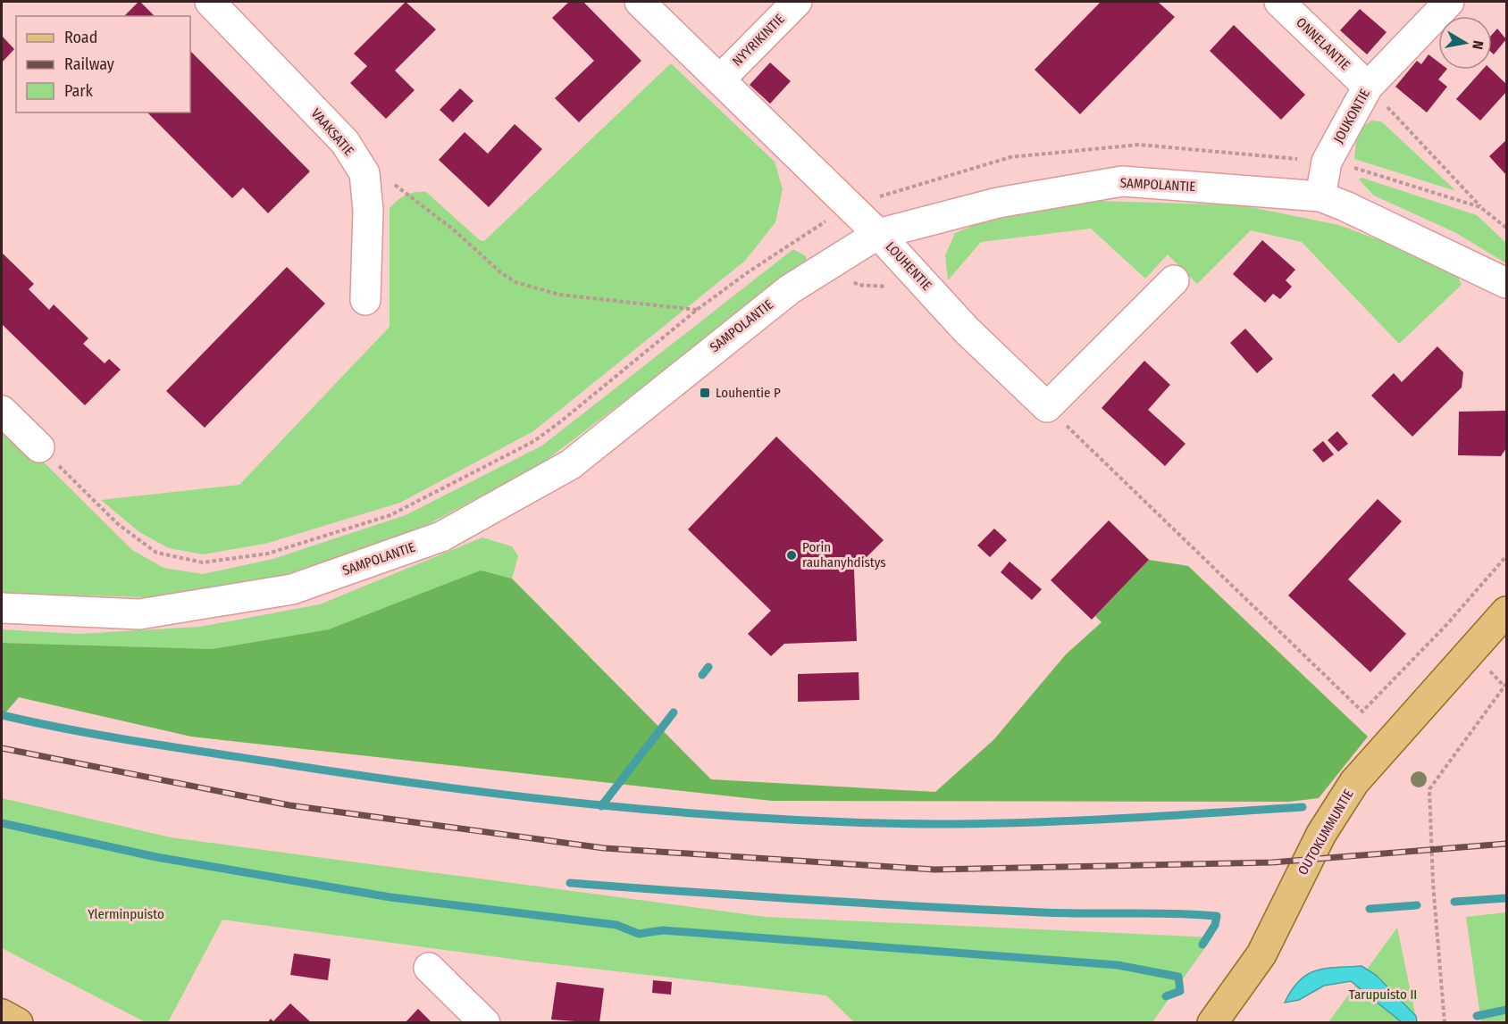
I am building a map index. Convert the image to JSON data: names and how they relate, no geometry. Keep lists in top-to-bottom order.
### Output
{
  "streets": {
    "main road": ["OUTOKUMMUNTIE"],
    "street": [
      "NYYRIKINTIE",
      "ONNELANTIE",
      "JOUKONTIE",
      "VAAKSATIE",
      "SAMPOLANTIE",
      "LOUHENTIE"
    ]
  },
  "crossings": [
    ["NYYRIKINTIE", "LOUHENTIE"],
    ["ONNELANTIE", "JOUKONTIE"],
    ["JOUKONTIE", "SAMPOLANTIE"],
    ["SAMPOLANTIE", "LOUHENTIE"]
  ],
  "parks": ["Ylerminpuisto", "Tarupuisto II"],
  "places": {
    "transit": ["Louhentie P"],
    "other": ["Porin rauhanyhdistys"]
  },
  "legend": ["Road", "Railway", "Park"],
  "north": "right"
}
